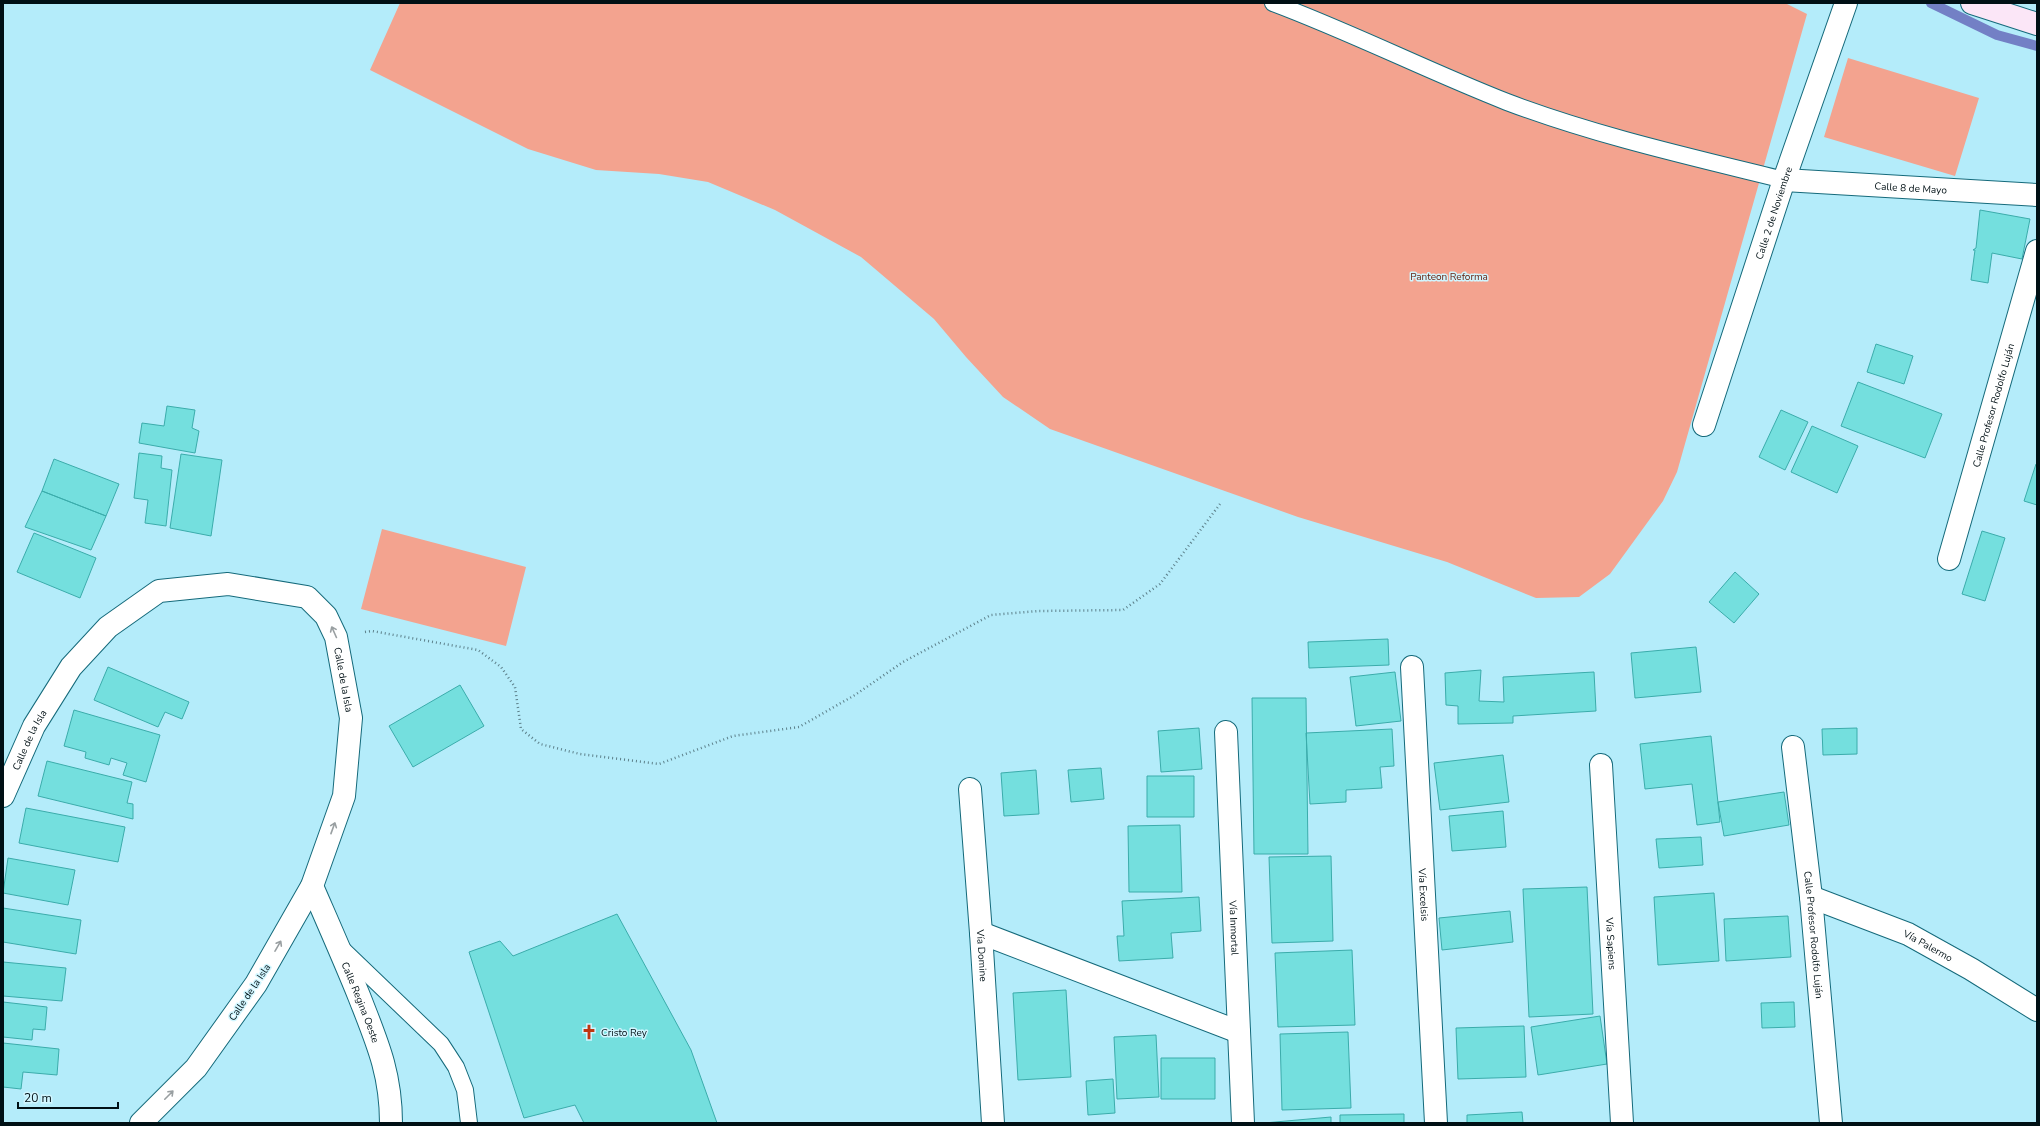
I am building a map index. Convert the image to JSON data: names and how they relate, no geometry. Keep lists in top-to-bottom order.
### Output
{
  "streets": {
    "street": [
      "Calle 8 de Mayo",
      "Calle 2 de Noviembre",
      "Calle Profesor Rodolfo Luján",
      "Calle de la Isla",
      "Vía Excelsis",
      "Vía Inmortal",
      "Vía Sapiens",
      "Vía Palermo",
      "Vía Domine",
      "Calle Regina Oeste"
    ]
  },
  "crossings": [
    ["Calle 8 de Mayo", "Calle 2 de Noviembre"],
    ["Calle Profesor Rodolfo Luján", "Vía Palermo"],
    ["Calle de la Isla", "Calle Regina Oeste"]
  ],
  "parks": ["Panteon Reforma"],
  "places": {
    "church": ["Cristo Rey"]
  },
  "scale_bar": "20 m"
}
